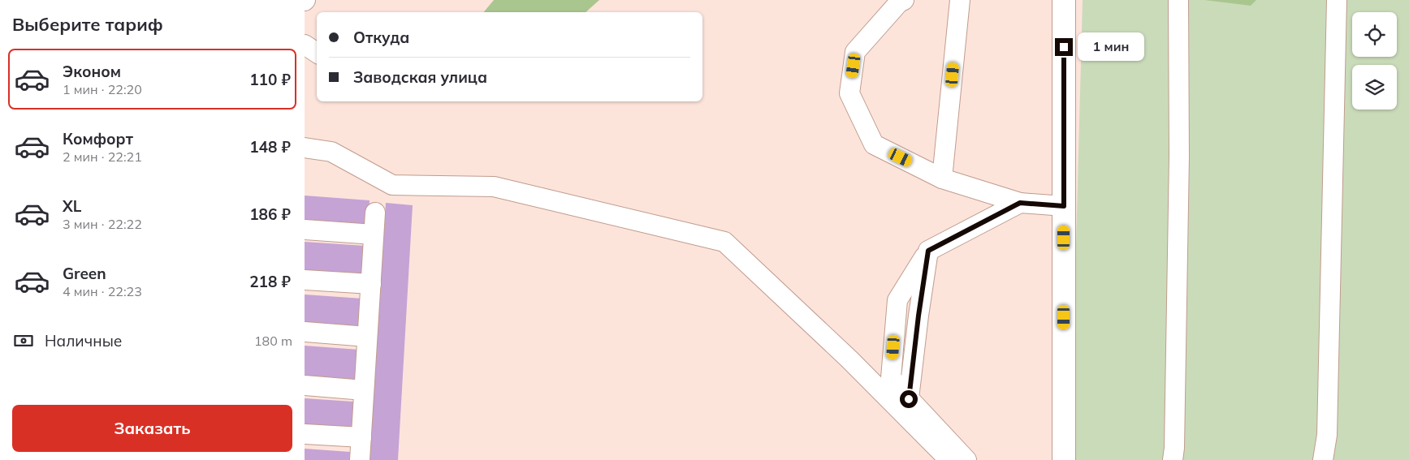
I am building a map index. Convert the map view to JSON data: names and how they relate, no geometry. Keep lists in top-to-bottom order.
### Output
{
  "page": {
    "heading": "Выберите тариф",
    "banner": ["Откуда", "Заводская улица"],
    "bubble": "1 мин",
    "list": [
      {
        "name": "Эконом",
        "note": "1 мин · 22:20",
        "value": "110 ₽"
      },
      {
        "name": "Комфорт",
        "note": "2 мин · 22:21",
        "value": "148 ₽"
      },
      {
        "name": "XL",
        "note": "3 мин · 22:22",
        "value": "186 ₽"
      },
      {
        "name": "Green",
        "note": "4 мин · 22:23",
        "value": "218 ₽"
      }
    ],
    "pay": ["Наличные", "180 m"],
    "buttons": "Заказать"
  }
}
